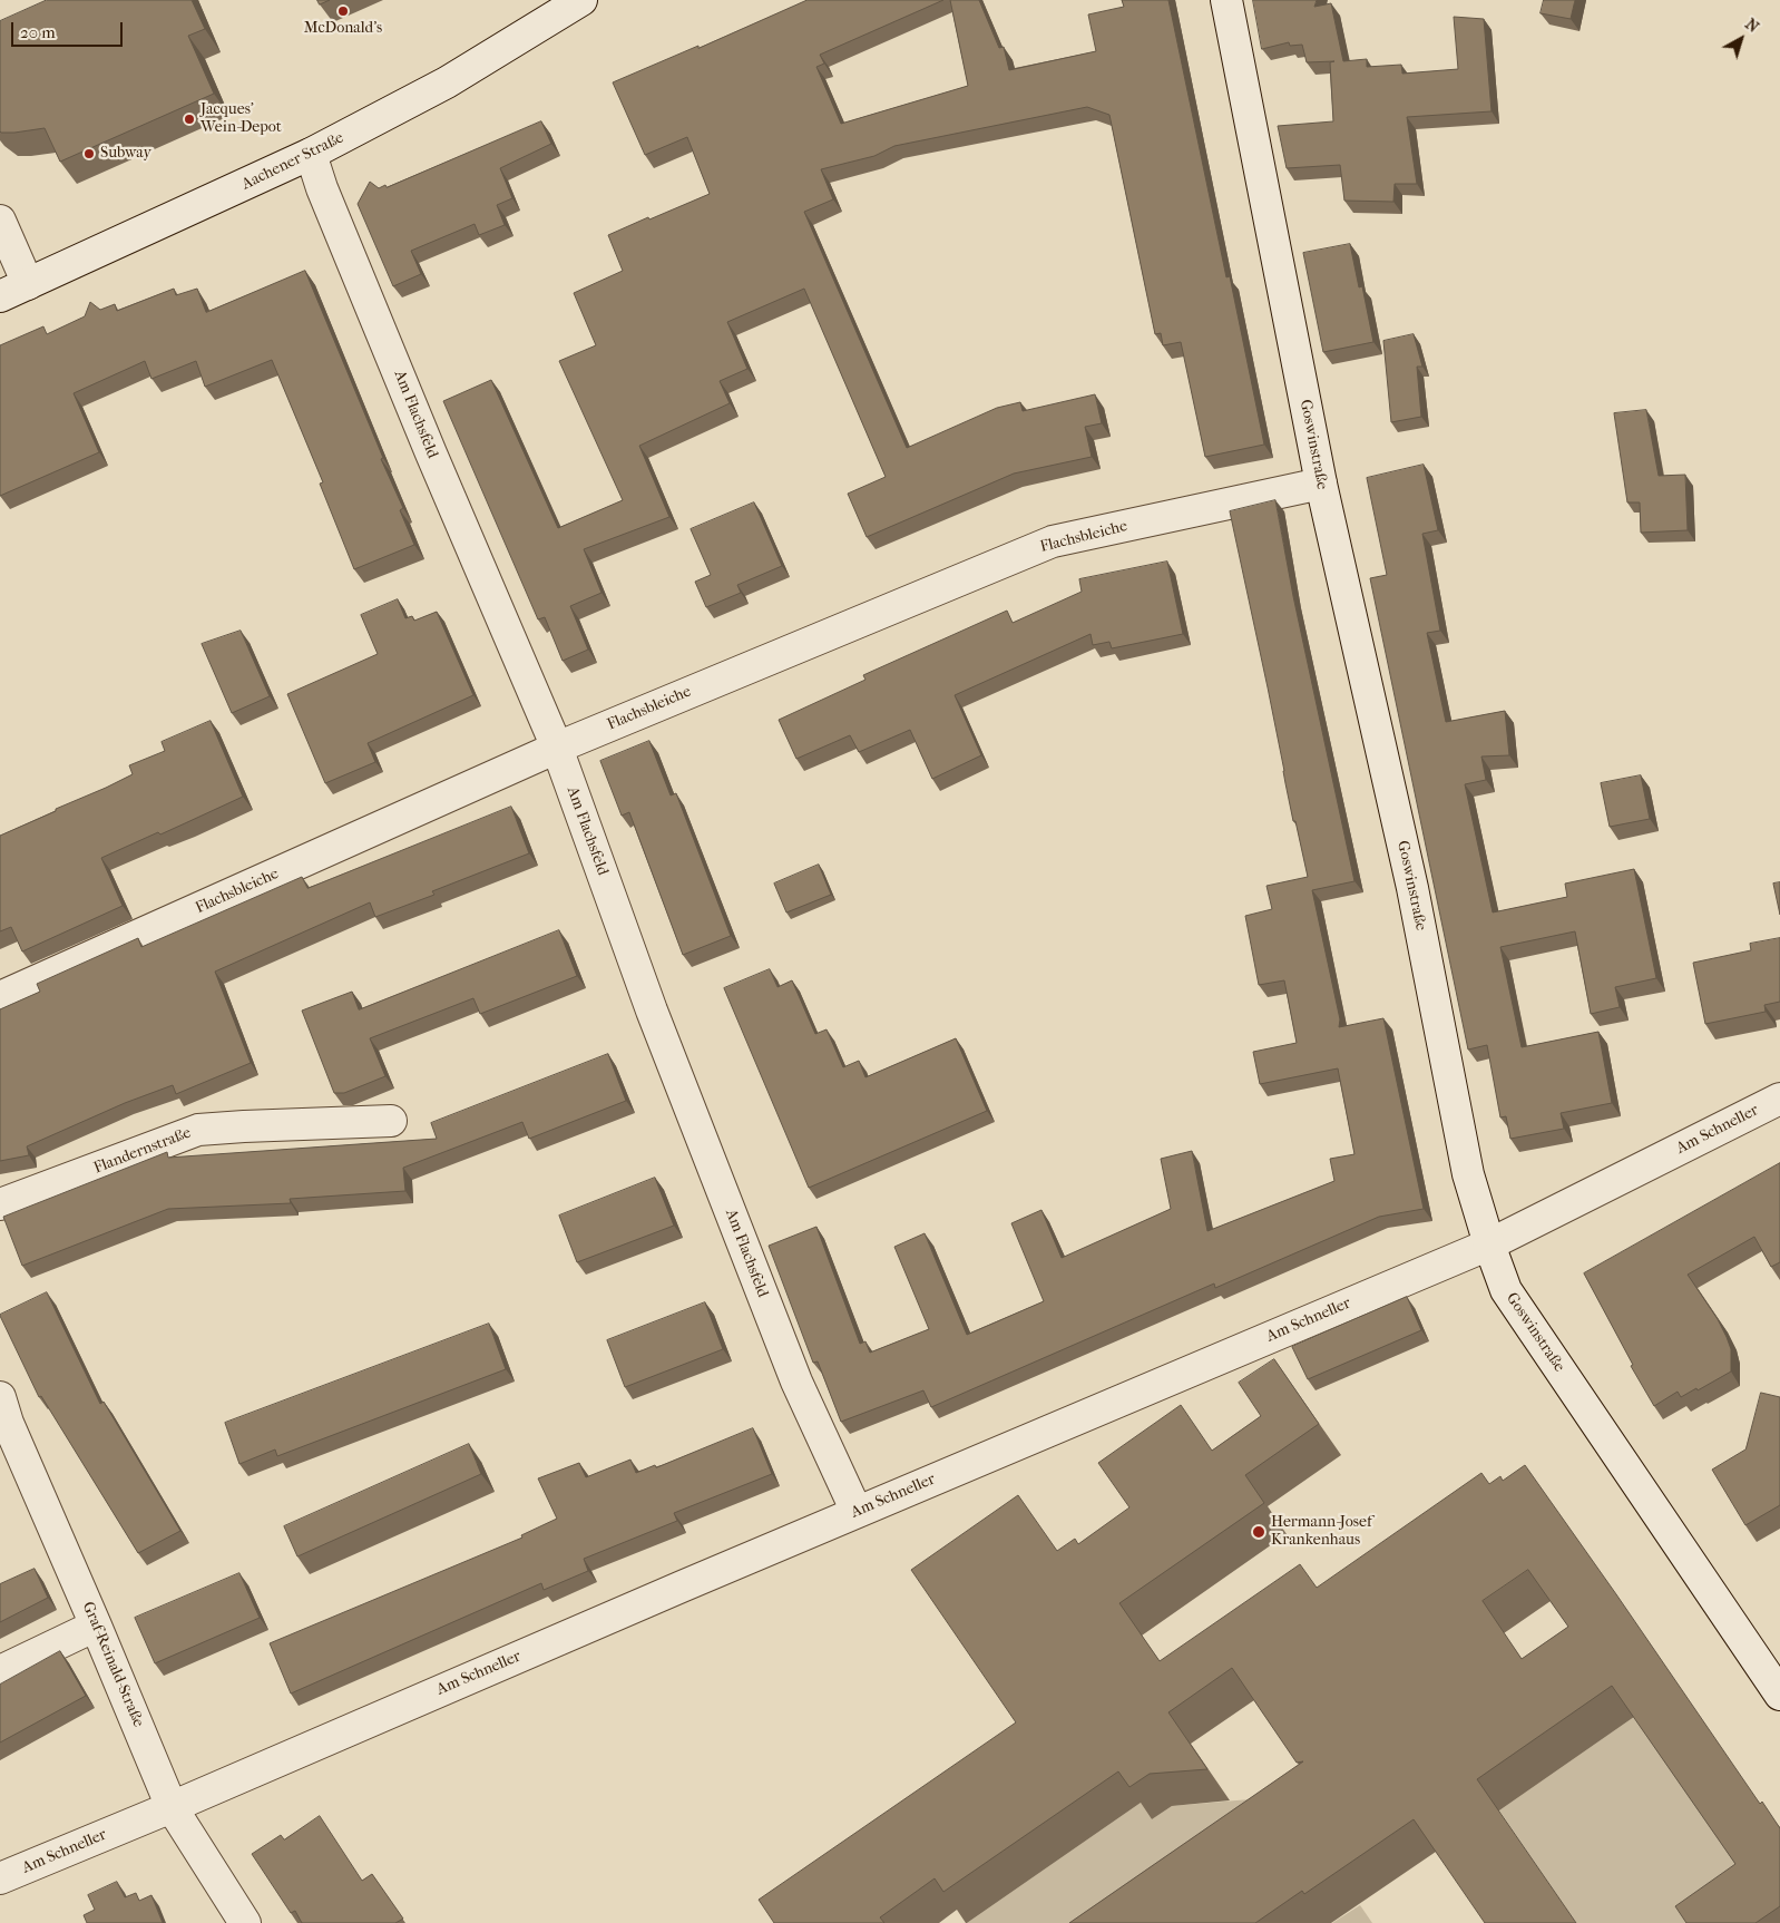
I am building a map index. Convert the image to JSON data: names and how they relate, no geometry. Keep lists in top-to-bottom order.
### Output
{
  "streets": {
    "street": [
      "Aachener Straße",
      "Am Flachsfeld",
      "Goswinstraße",
      "Flachsbleiche",
      "Am Schneller",
      "Flandernstraße",
      "Graf-Reinald-Straße"
    ]
  },
  "crossings": [
    ["Aachener Straße", "Am Flachsfeld"],
    ["Am Flachsfeld", "Flachsbleiche"],
    ["Am Flachsfeld", "Am Schneller"],
    ["Goswinstraße", "Flachsbleiche"],
    ["Goswinstraße", "Am Schneller"],
    ["Am Schneller", "Graf-Reinald-Straße"]
  ],
  "places": [
    "McDonald's",
    "Jacques' Wein-Depot",
    "Subway",
    "Hermann-Josef Krankenhaus"
  ],
  "scale_bar": "20 m",
  "north": "top right"
}
